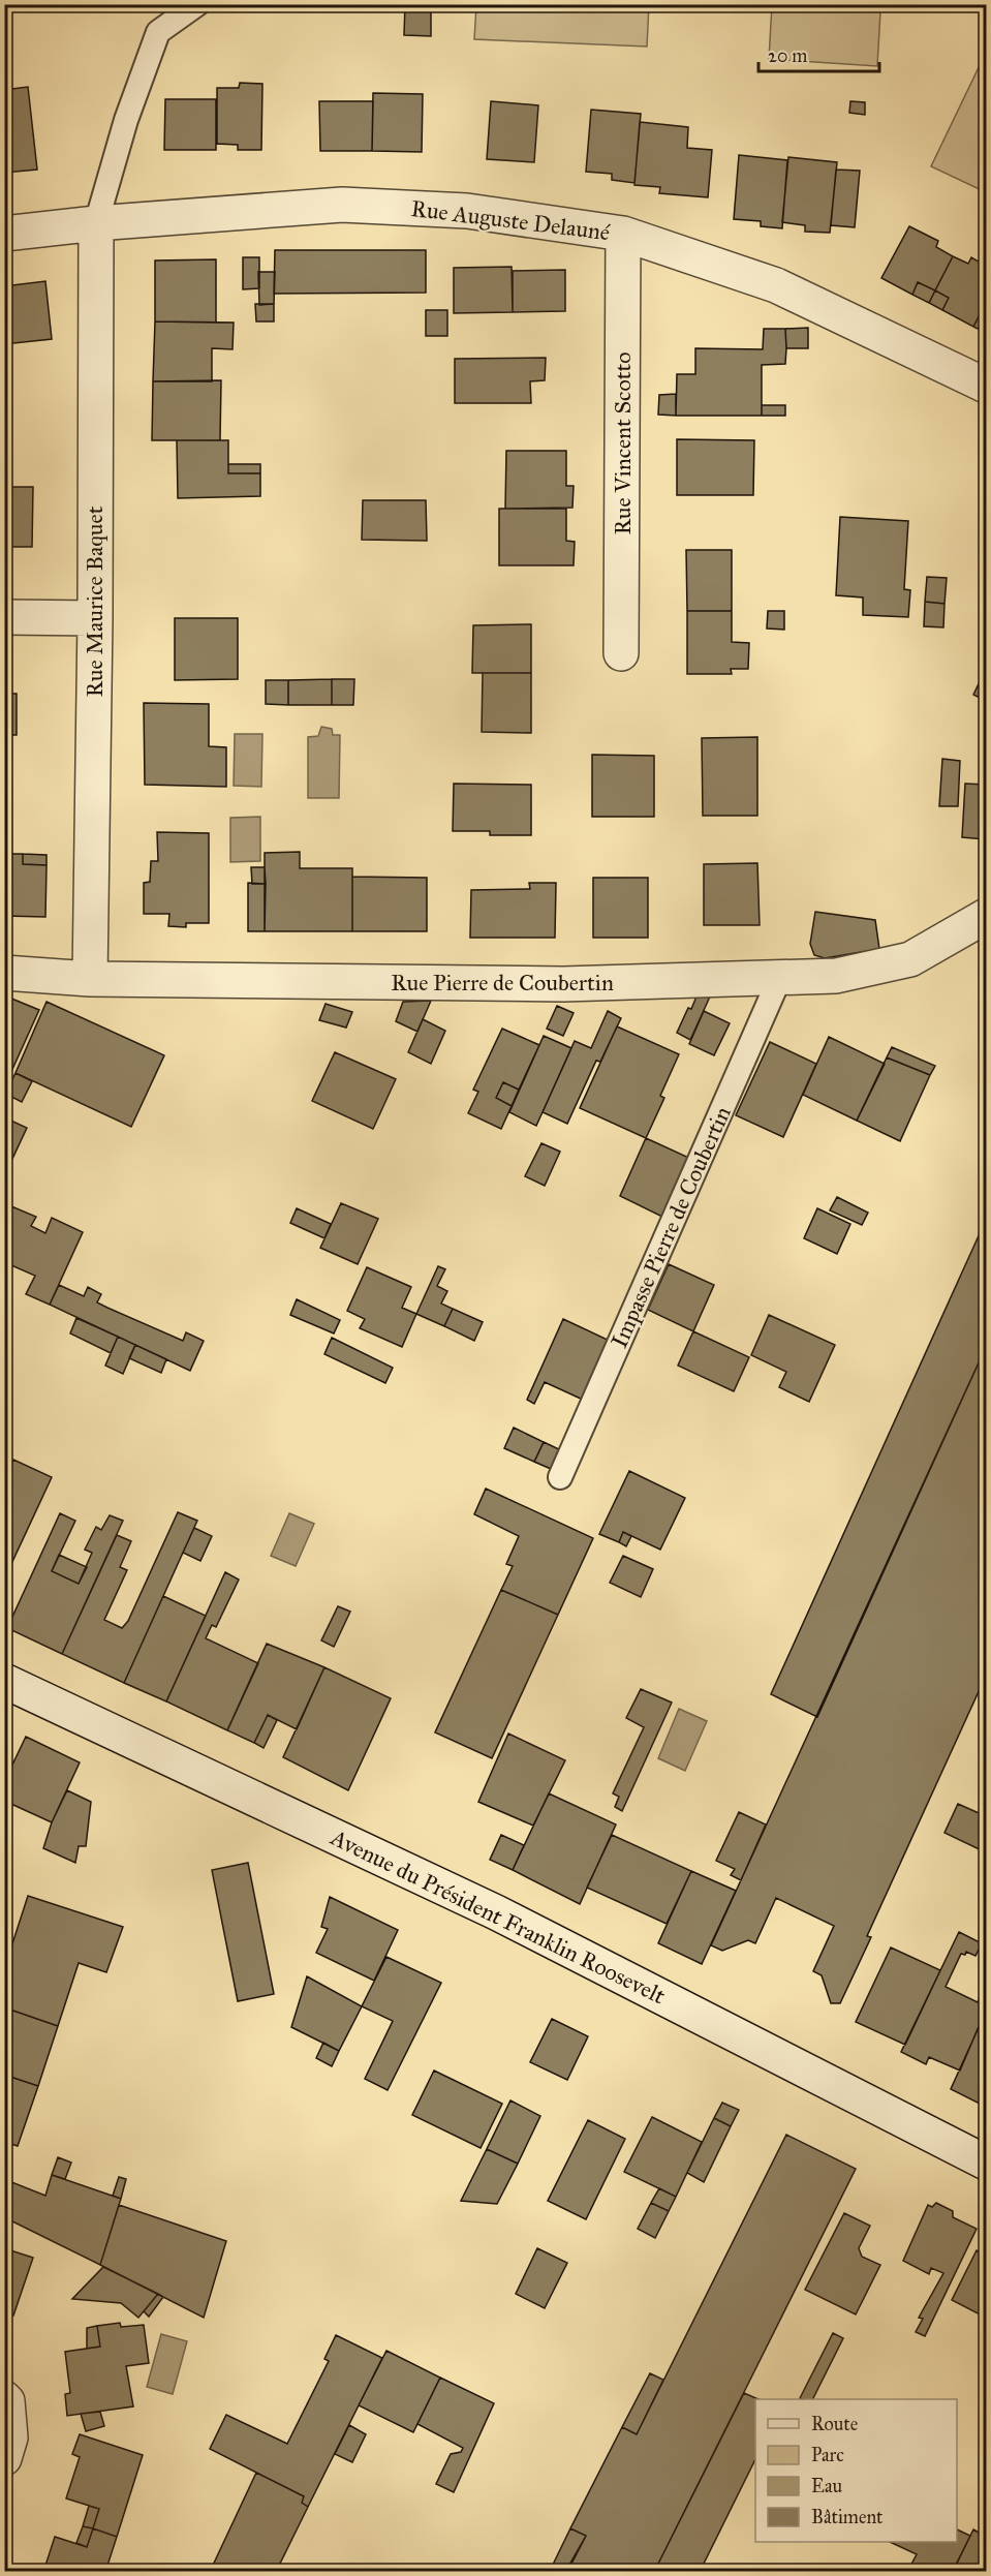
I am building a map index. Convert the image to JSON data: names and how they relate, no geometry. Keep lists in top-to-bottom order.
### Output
{
  "streets": {
    "street": [
      "Rue Auguste Delauné",
      "Rue Vincent Scotto",
      "Rue Maurice Baquet",
      "Rue Pierre de Coubertin",
      "Avenue du Président Franklin Roosevelt"
    ],
    "lane": ["Impasse Pierre de Coubertin"]
  },
  "crossings": [
    ["Rue Auguste Delauné", "Rue Vincent Scotto"],
    ["Rue Auguste Delauné", "Rue Maurice Baquet"],
    ["Rue Maurice Baquet", "Rue Pierre de Coubertin"],
    ["Rue Pierre de Coubertin", "Impasse Pierre de Coubertin"]
  ],
  "legend": [
    "Route",
    "Parc",
    "Eau",
    "Bâtiment"
  ],
  "scale_bar": "20 m"
}
